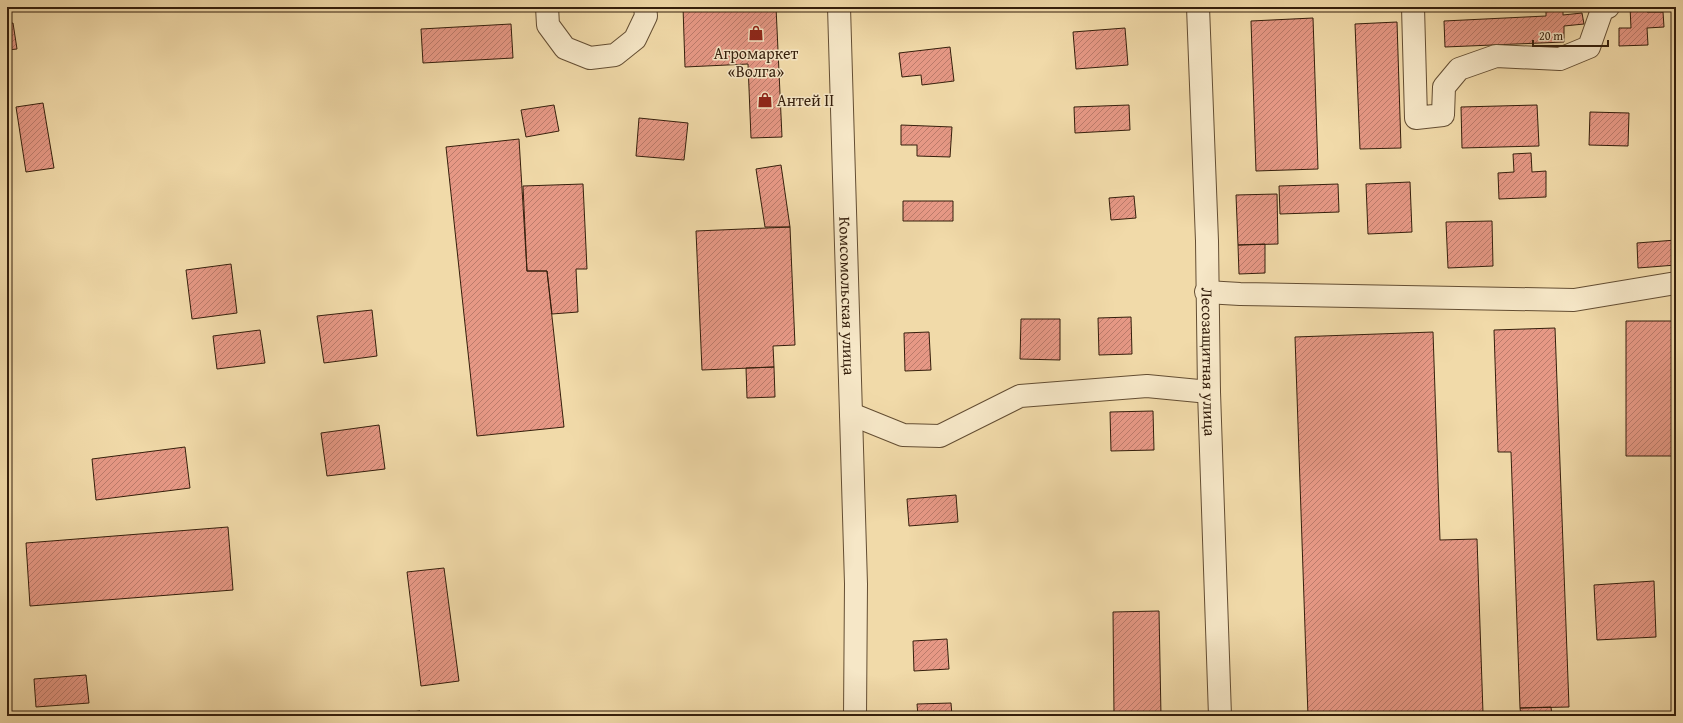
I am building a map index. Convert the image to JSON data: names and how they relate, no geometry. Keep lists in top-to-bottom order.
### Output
{
  "streets": {
    "street": ["Комсомольская улица", "Лесозащитная улица"]
  },
  "places": {
    "shop": ["Агромаркет «Волга»", "Антей II"]
  },
  "scale_bar": "20 m"
}
